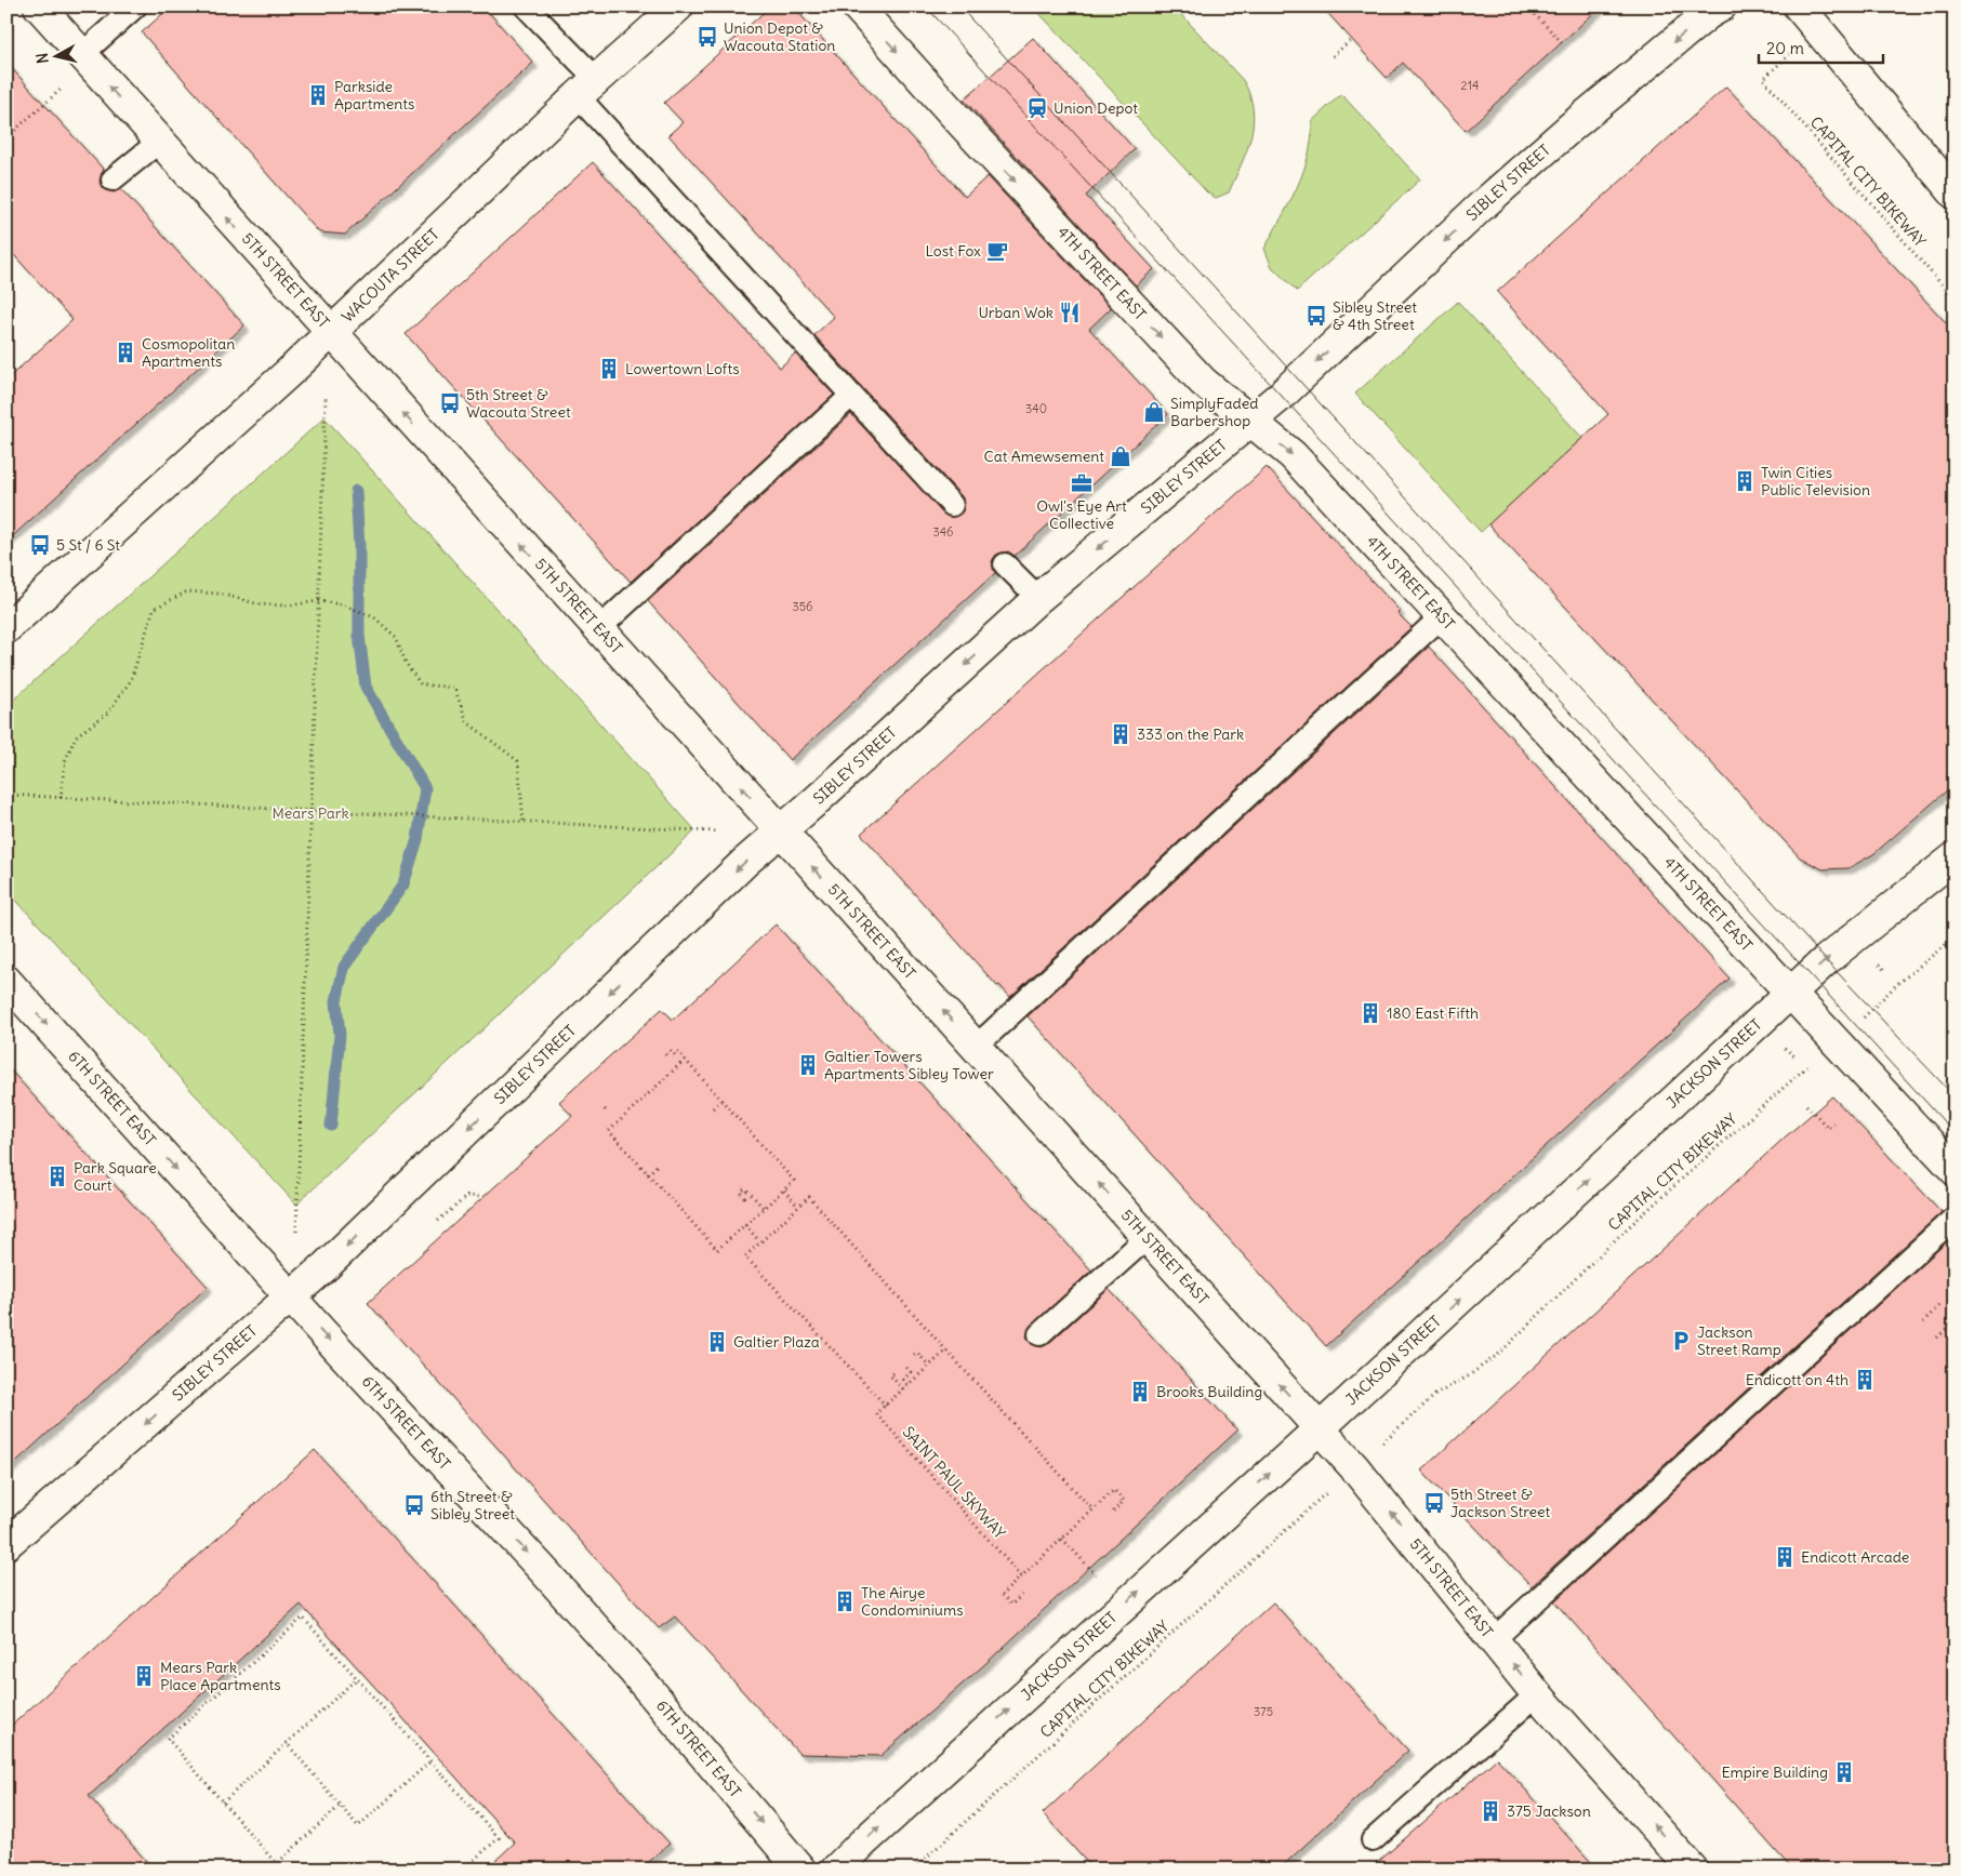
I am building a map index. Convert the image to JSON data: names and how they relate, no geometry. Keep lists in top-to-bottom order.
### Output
{
  "streets": {
    "street": [
      "SIBLEY STREET",
      "4TH STREET EAST",
      "WACOUTA STREET",
      "5TH STREET EAST",
      "JACKSON STREET",
      "6TH STREET EAST"
    ],
    "path": ["CAPITAL CITY BIKEWAY", "SAINT PAUL SKYWAY"]
  },
  "crossings": [
    ["CAPITAL CITY BIKEWAY", "4TH STREET EAST"],
    ["SIBLEY STREET", "4TH STREET EAST"],
    ["SIBLEY STREET", "5TH STREET EAST"],
    ["SIBLEY STREET", "6TH STREET EAST"],
    ["4TH STREET EAST", "JACKSON STREET"],
    ["WACOUTA STREET", "5TH STREET EAST"],
    ["5TH STREET EAST", "JACKSON STREET"]
  ],
  "one_way": [
    "SIBLEY STREET",
    "4TH STREET EAST",
    "5TH STREET EAST",
    "JACKSON STREET",
    "6TH STREET EAST"
  ],
  "parks": ["Mears Park"],
  "places": {
    "bus stop": [
      "Union Depot & Wacouta Station",
      "Sibley Street & 4th Street",
      "5th Street & Wacouta Street",
      "5 St / 6 St",
      "5th Street & Jackson Street",
      "6th Street & Sibley Street"
    ],
    "building": [
      "Parkside Apartments",
      "Cosmopolitan Apartments",
      "Lowertown Lofts",
      "Twin Cities Public Television",
      "333 on the Park",
      "180 East Fifth",
      "Galtier Towers Apartments Sibley Tower",
      "Park Square Court",
      "Galtier Plaza",
      "Endicott on 4th",
      "Brooks Building",
      "Endicott Arcade",
      "The Airye Condominiums",
      "Mears Park Place Apartments",
      "Empire Building",
      "375 Jackson"
    ],
    "station": ["Union Depot"],
    "cafe": ["Lost Fox"],
    "restaurant": ["Urban Wok"],
    "shop": ["SimplyFaded Barbershop", "Cat Amewsement"],
    "office": ["Owl's Eye Art Collective"],
    "parking": ["Jackson Street Ramp"]
  },
  "house_numbers": [
    "214",
    "340",
    "346",
    "356",
    "375"
  ],
  "scale_bar": "20 m",
  "north": "left"
}
